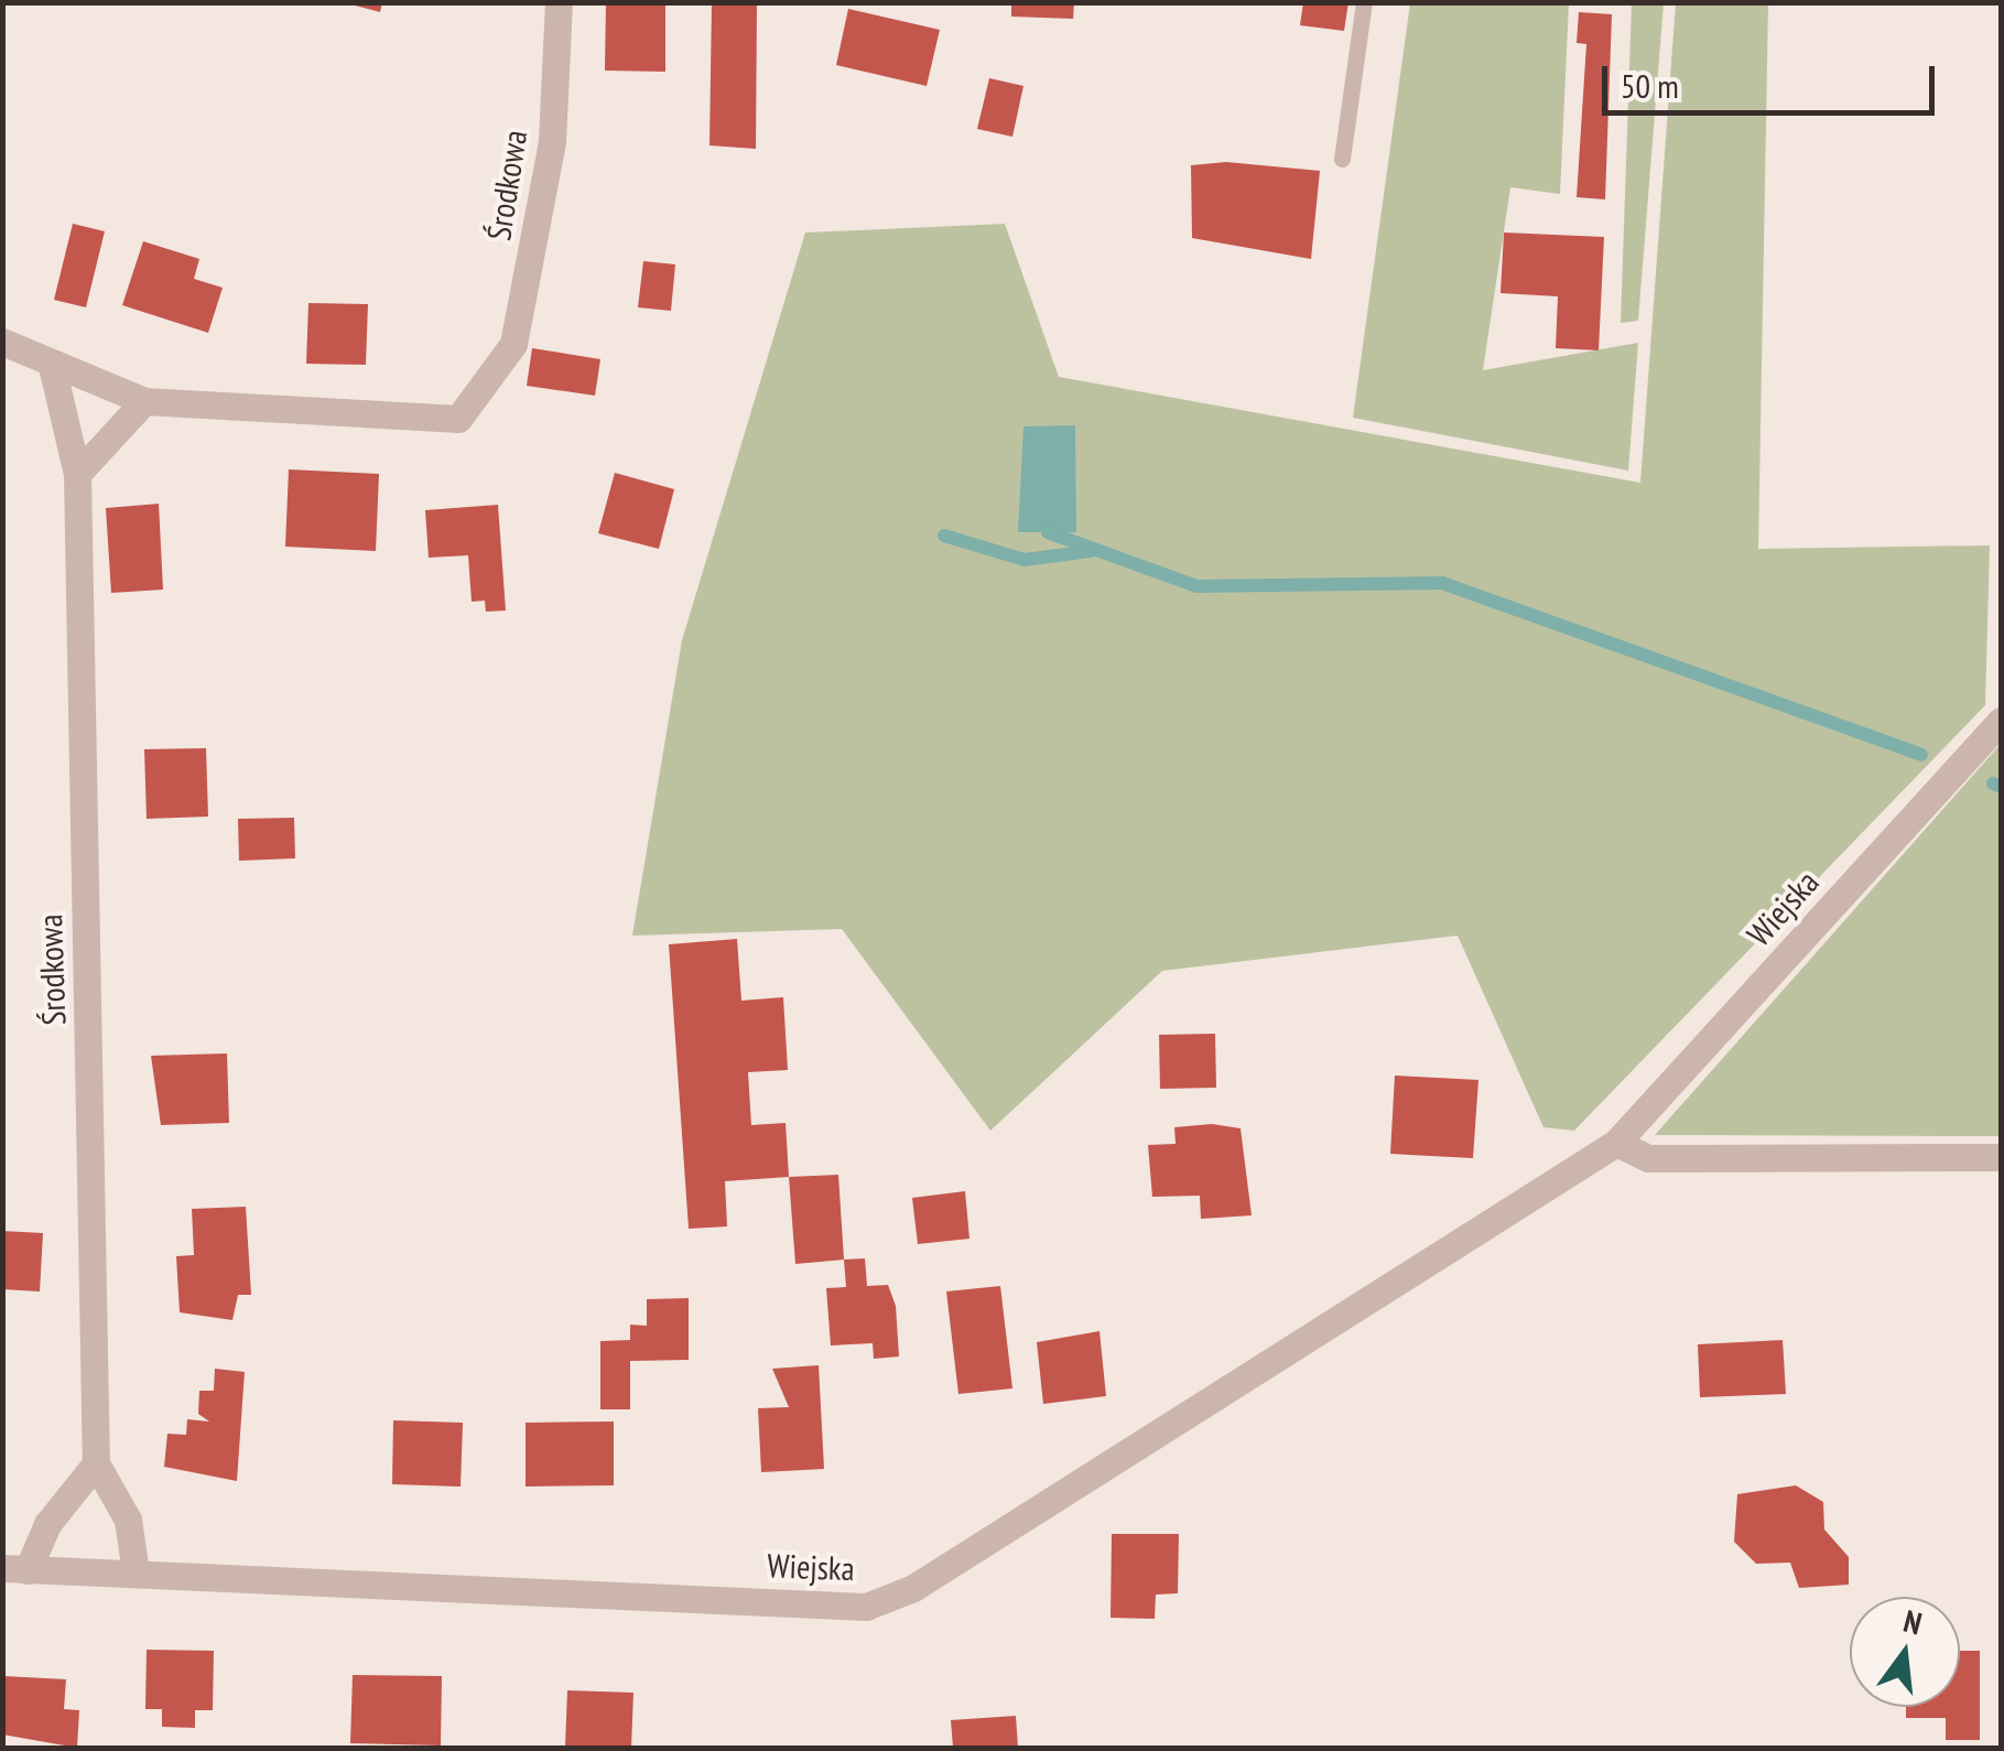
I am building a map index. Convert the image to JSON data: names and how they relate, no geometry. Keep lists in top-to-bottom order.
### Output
{
  "streets": {
    "street": ["Środkowa", "Wiejska"]
  },
  "crossings": [
    ["Środkowa", "Wiejska"]
  ],
  "scale_bar": "50 m",
  "north": "top"
}
